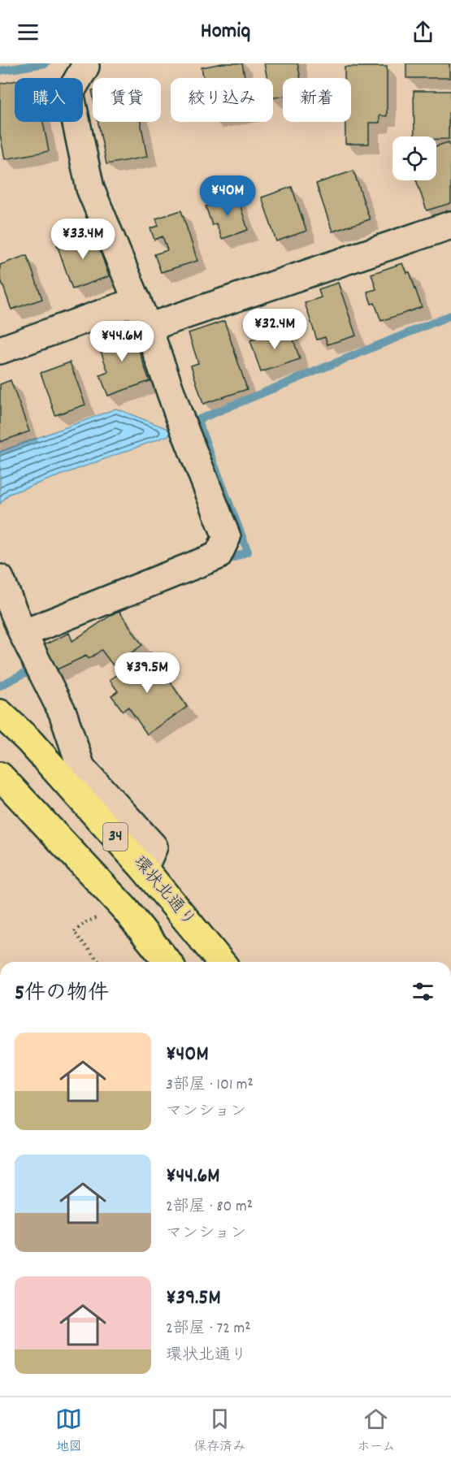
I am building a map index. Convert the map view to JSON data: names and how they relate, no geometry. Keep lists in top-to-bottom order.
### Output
{
  "streets": {
    "highway": ["34", "環状北通り"]
  },
  "page": {
    "header": "Homiq",
    "chip": [
      "購入",
      "賃貸",
      "絞り込み",
      "新着"
    ],
    "price": [
      "¥40M",
      "¥33.4M",
      "¥32.4M",
      "¥44.6M",
      "¥39.5M"
    ],
    "heading": "5件の物件",
    "list": [
      {
        "name": "¥40M",
        "note": "3部屋 · 101 m² · マンション"
      },
      {
        "name": "¥44.6M",
        "note": "2部屋 · 80 m² · マンション"
      },
      {
        "name": "¥39.5M",
        "note": "2部屋 · 72 m² · 環状北通り"
      }
    ],
    "tabs": ["地図", "保存済み", "ホーム"]
  }
}
